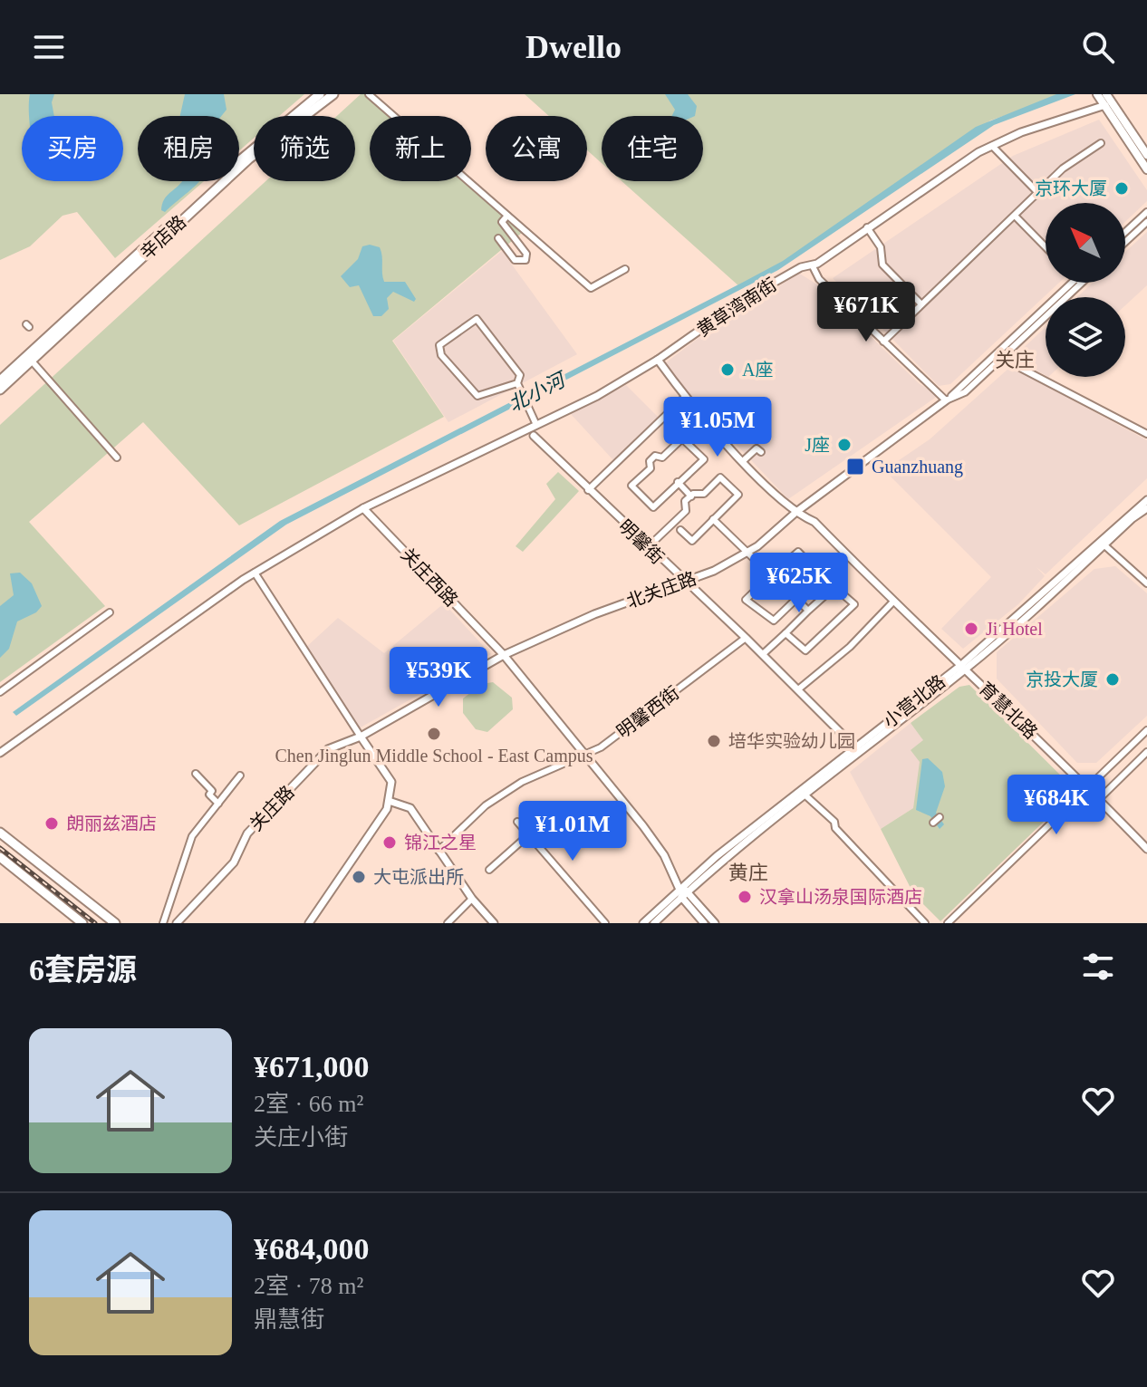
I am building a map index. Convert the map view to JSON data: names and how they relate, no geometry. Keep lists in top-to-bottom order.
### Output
{
  "streets": {
    "main road": ["辛店路"],
    "street": [
      "黄草湾南街",
      "明馨街",
      "关庄西路",
      "北关庄路",
      "小营北路",
      "育慧北路",
      "明馨西街",
      "关庄路"
    ]
  },
  "crossings": [
    ["黄草湾南街", "关庄西路"],
    ["黄草湾南街", "育慧北路"],
    ["明馨街", "北关庄路"],
    ["明馨街", "小营北路"],
    ["明馨街", "明馨西街"],
    ["关庄西路", "北关庄路"],
    ["关庄西路", "小营北路"],
    ["关庄西路", "明馨西街"],
    ["关庄西路", "关庄路"],
    ["北关庄路", "育慧北路"],
    ["北关庄路", "关庄路"],
    ["小营北路", "育慧北路"]
  ],
  "districts": ["关庄", "黄庄"],
  "water": ["北小河"],
  "places": {
    "other": [
      "京环大厦",
      "A座",
      "J座",
      "Ji Hotel",
      "京投大厦",
      "Chen Jinglun Middle School - East Campus",
      "培华实验幼儿园",
      "朗丽兹酒店",
      "锦江之星",
      "大屯派出所",
      "汉拿山汤泉国际酒店"
    ],
    "transit": ["Guanzhuang"]
  },
  "north": "top left",
  "page": {
    "header": "Dwello",
    "chip": [
      "买房",
      "租房",
      "筛选",
      "新上",
      "公寓",
      "住宅"
    ],
    "price": [
      "¥671K",
      "¥1.05M",
      "¥625K",
      "¥539K",
      "¥684K",
      "¥1.01M"
    ],
    "heading": "6套房源",
    "list": [
      {
        "name": "¥671,000",
        "note": "2室 · 66 m² · 关庄小街"
      },
      {
        "name": "¥684,000",
        "note": "2室 · 78 m² · 鼎慧街"
      }
    ]
  }
}
